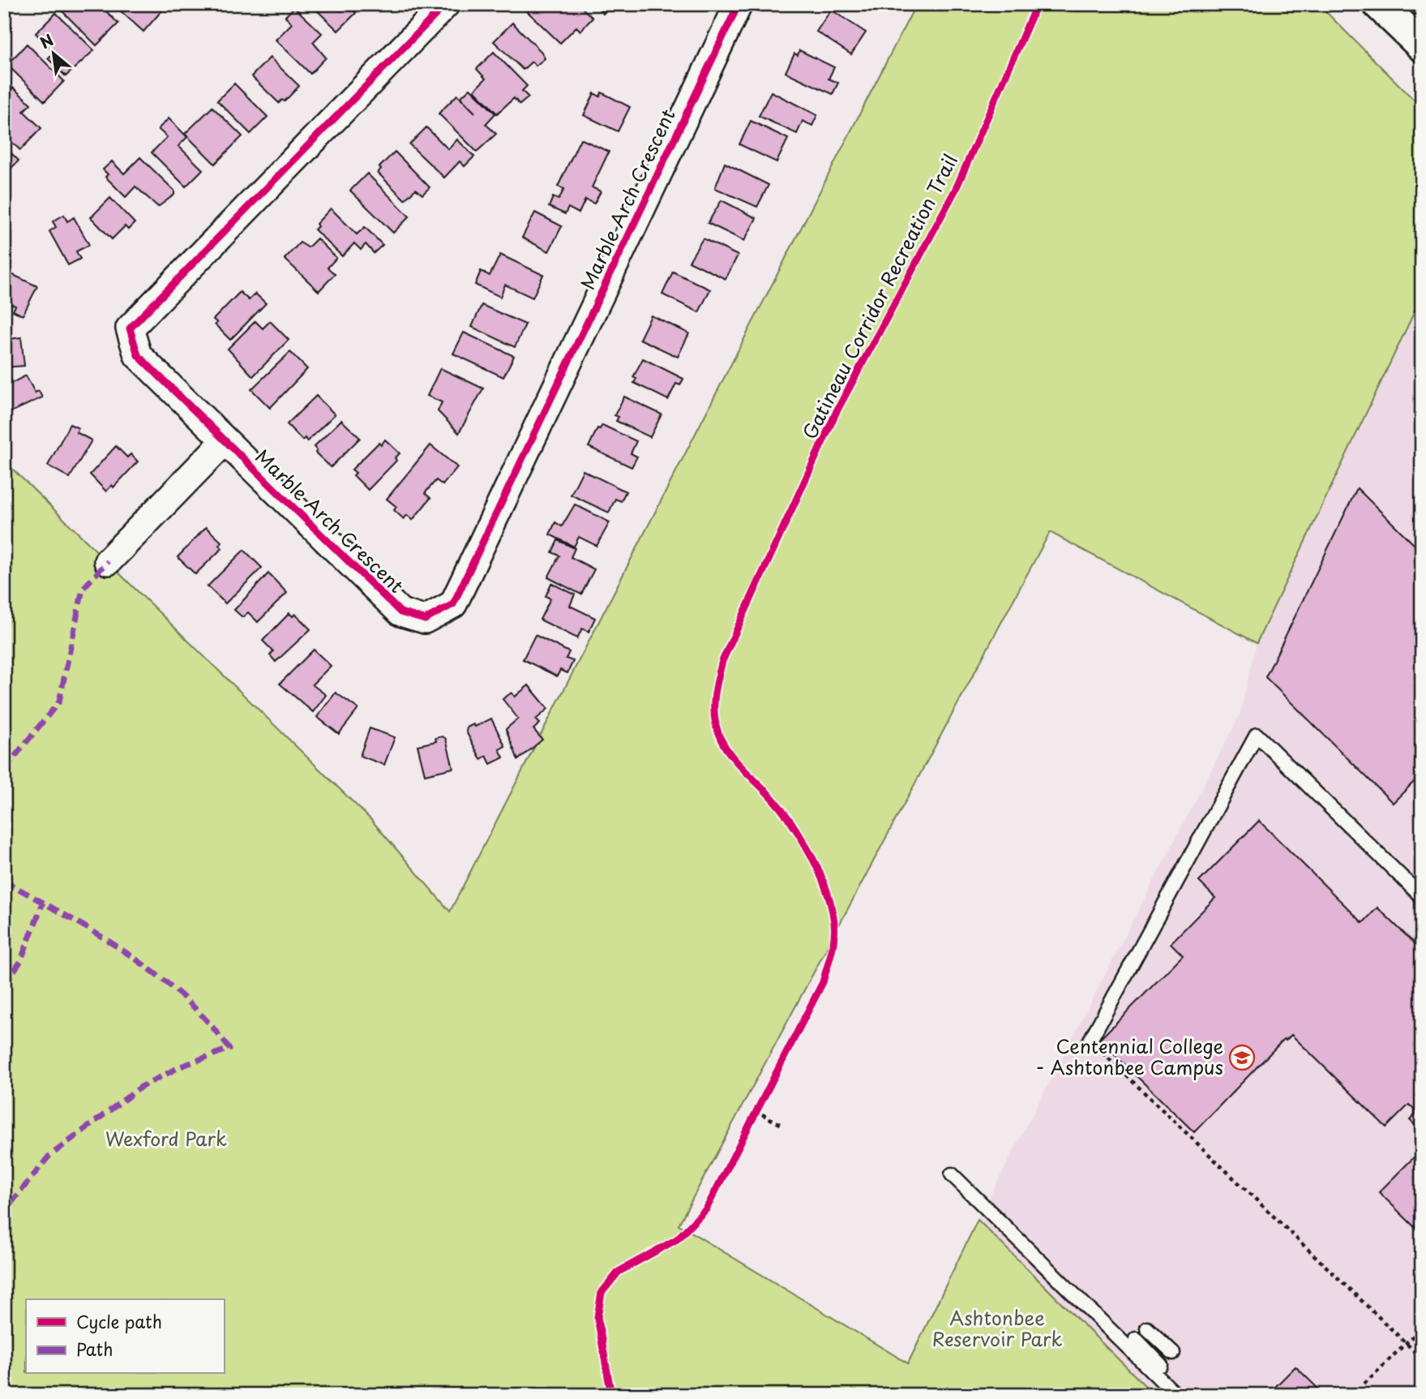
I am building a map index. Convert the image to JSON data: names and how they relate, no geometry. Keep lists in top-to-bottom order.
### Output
{
  "streets": {
    "street": ["Marble Arch Crescent"],
    "cycle path": ["Gatineau Corridor Recreation Trail"]
  },
  "parks": ["Wexford Park", "Ashtonbee Reservoir Park"],
  "places": {
    "school or university": ["Centennial College - Ashtonbee Campus"]
  },
  "legend": ["Cycle path", "Path"],
  "north": "top left"
}
